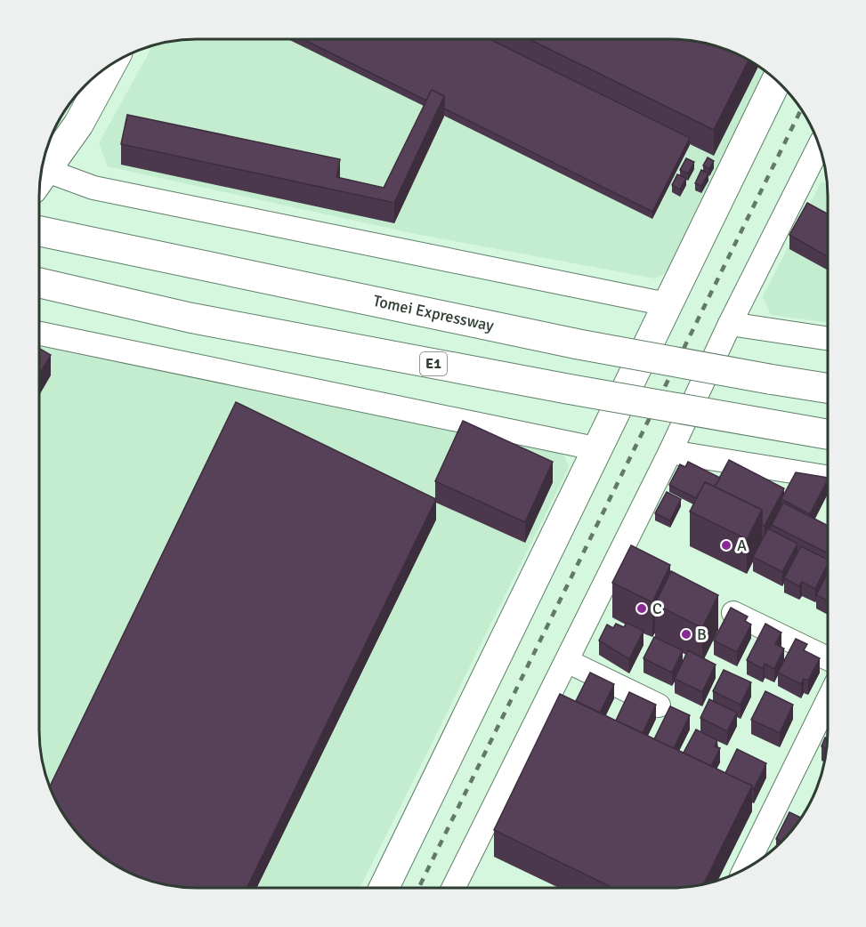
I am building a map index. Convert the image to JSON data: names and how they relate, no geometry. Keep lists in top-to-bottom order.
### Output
{
  "streets": {
    "main road": ["Tomei Expressway", "E1"]
  },
  "places": ["A", "C", "B"]
}
